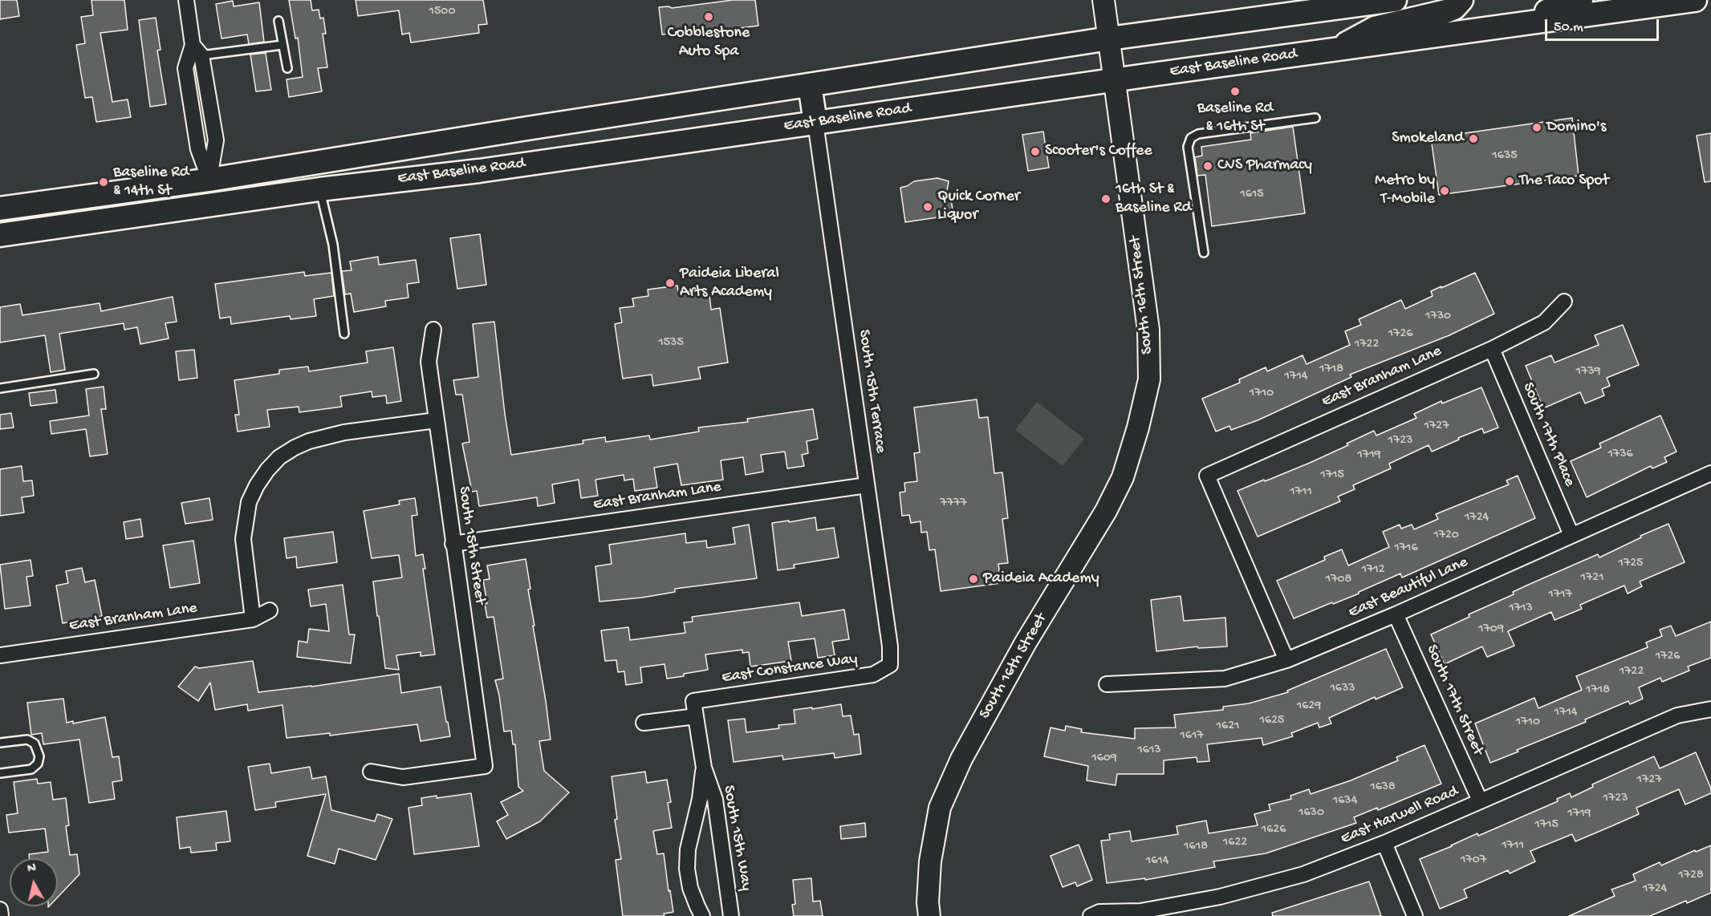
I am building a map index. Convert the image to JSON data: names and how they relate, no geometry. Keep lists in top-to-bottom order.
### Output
{
  "streets": {
    "main road": ["East Baseline Road", "South 16th Street"],
    "street": [
      "East Branham Lane",
      "South 15th Terrace",
      "South 17th Place",
      "South 15th Street",
      "East Beautiful Lane",
      "East Constance Way",
      "South 17th Street",
      "East Harwell Road",
      "South 15th Way"
    ]
  },
  "crossings": [
    ["East Baseline Road", "South 16th Street"],
    ["East Baseline Road", "South 15th Terrace"],
    ["East Branham Lane", "South 15th Terrace"],
    ["East Branham Lane", "South 17th Place"],
    ["East Branham Lane", "South 15th Street"],
    ["East Branham Lane", "East Beautiful Lane"],
    ["South 15th Terrace", "East Constance Way"],
    ["South 17th Place", "East Beautiful Lane"],
    ["East Beautiful Lane", "South 17th Street"],
    ["East Constance Way", "South 15th Way"],
    ["South 17th Street", "East Harwell Road"]
  ],
  "places": [
    "Cobblestone Auto Spa",
    "Baseline Rd & 16th St",
    "Domino's",
    "Smokeland",
    "Scooter's Coffee",
    "CVS Pharmacy",
    "The Taco Spot",
    "Baseline Rd & 14th St",
    "Metro by T-Mobile",
    "16th St & Baseline Rd",
    "Quick Corner Liquor",
    "Paideia Liberal Arts Academy",
    "Paideia Academy"
  ],
  "house_numbers": [
    "1500",
    "1635",
    "1615",
    "1730",
    "1726",
    "1535",
    "1722",
    "1718",
    "1739",
    "1714",
    "1710",
    "1727",
    "1723",
    "1736",
    "1719",
    "1715",
    "1711",
    "7777",
    "1724",
    "1720",
    "1716",
    "1725",
    "1712",
    "1721",
    "1708",
    "1717",
    "1713",
    "1709",
    "1726",
    "1722",
    "1633",
    "1718",
    "1629",
    "1714",
    "1625",
    "1710",
    "1621",
    "1617",
    "1613",
    "1609",
    "1727",
    "1638",
    "1723",
    "1634",
    "1630",
    "1719",
    "1715",
    "1626",
    "1622",
    "1711",
    "1618",
    "1707",
    "1614",
    "1728",
    "1724"
  ],
  "scale_bar": "50 m",
  "north": "top"
}
